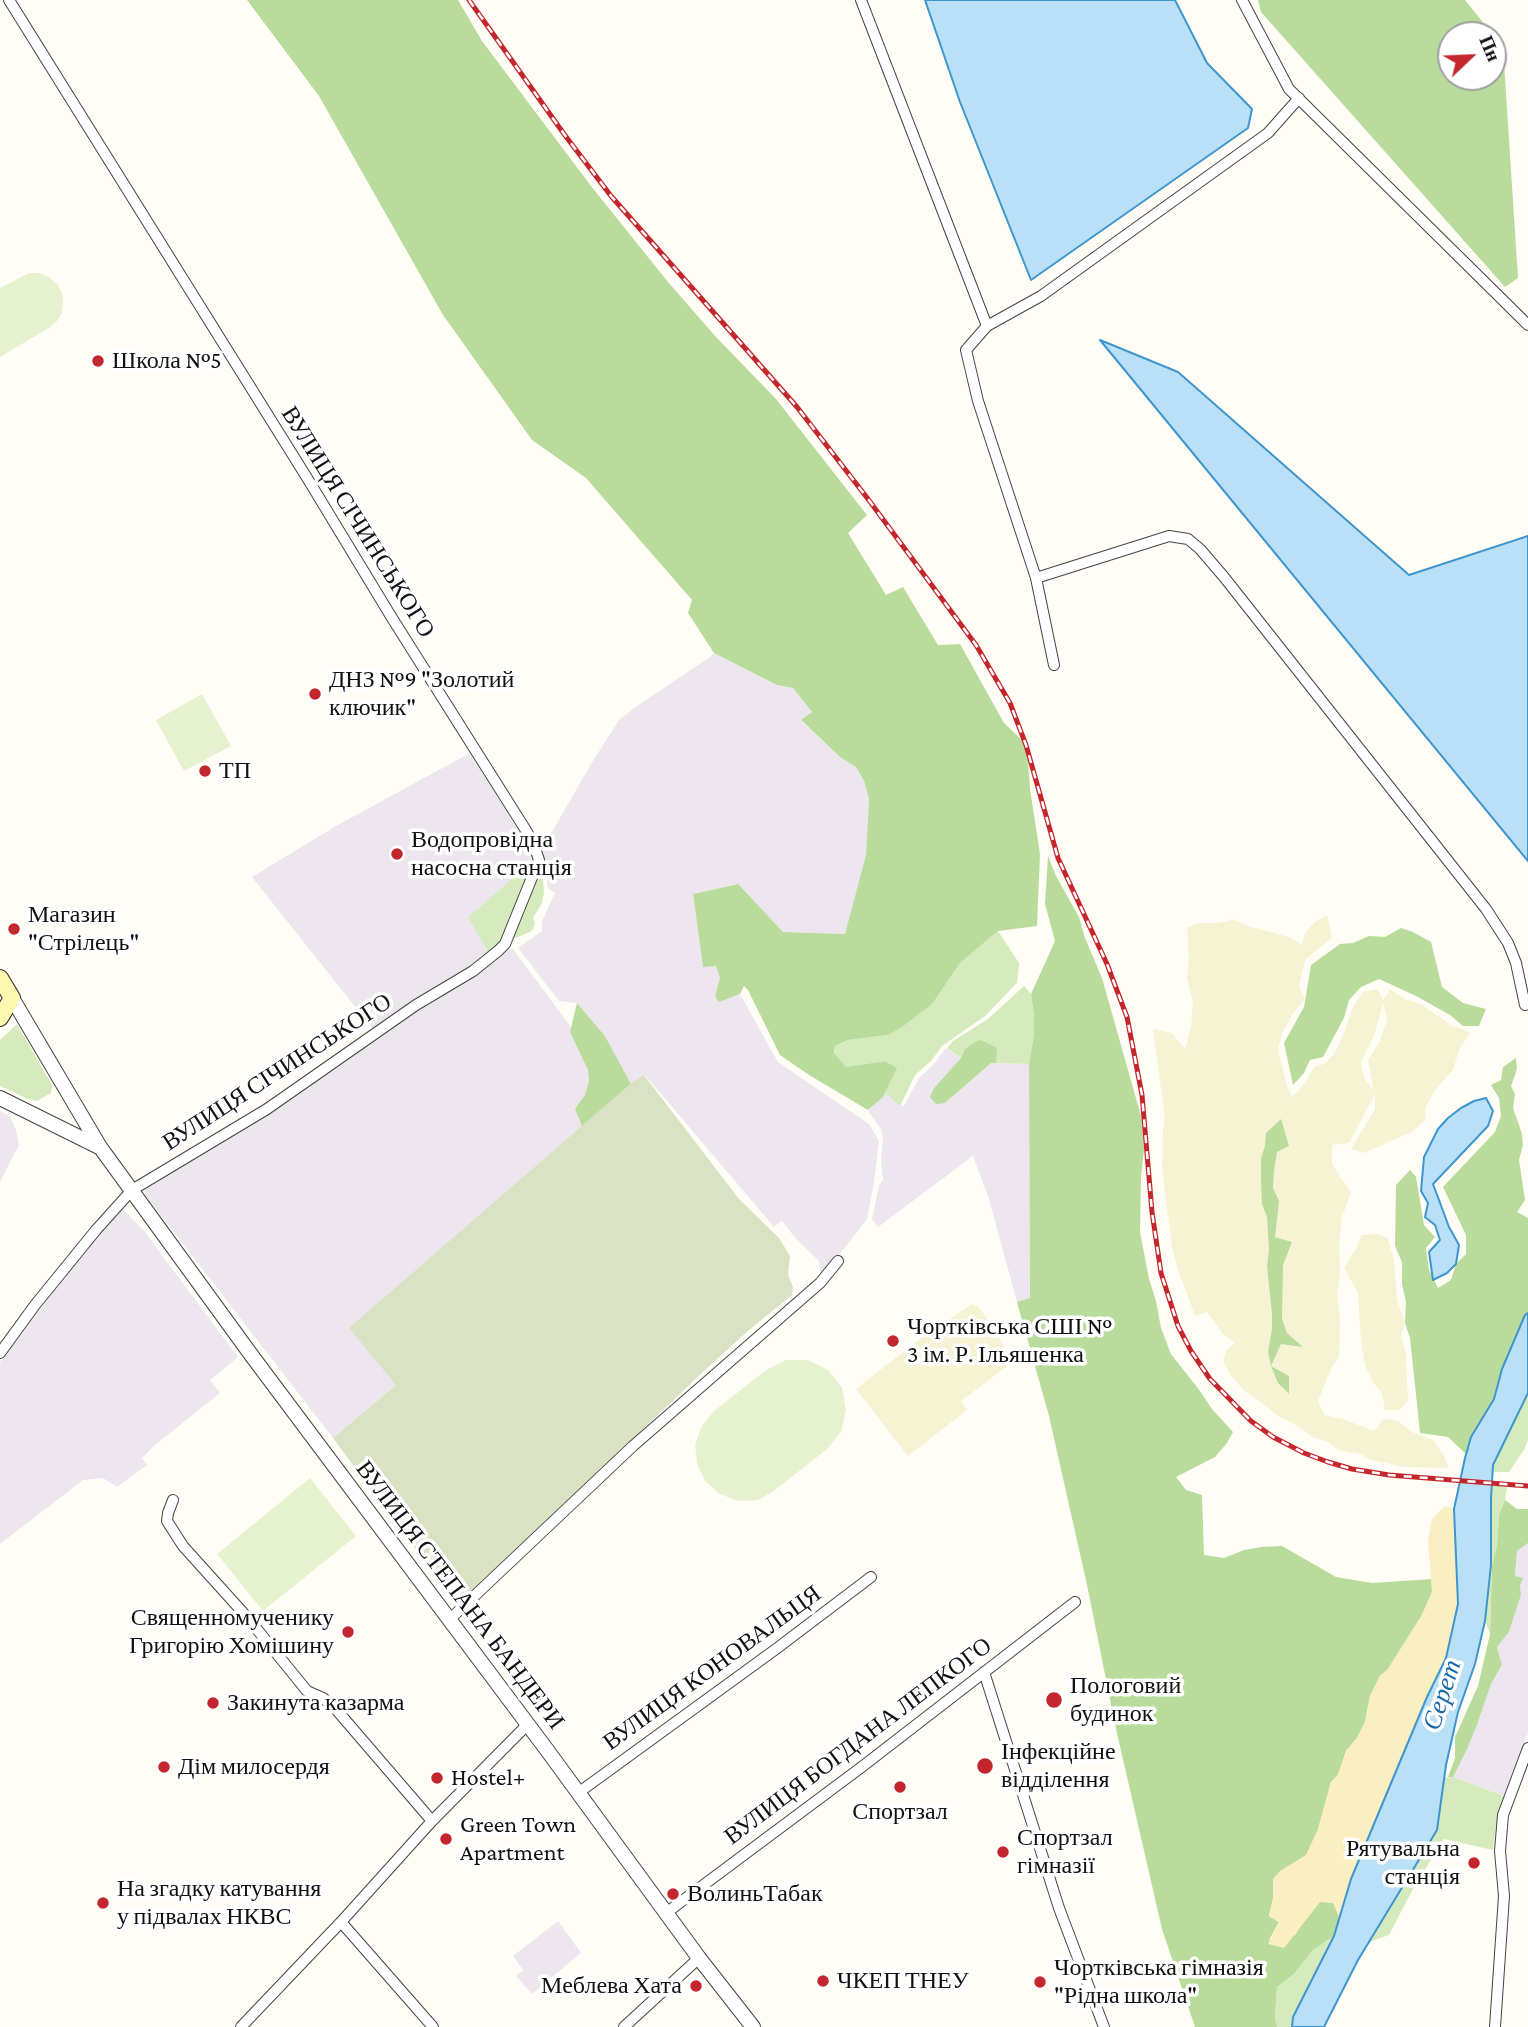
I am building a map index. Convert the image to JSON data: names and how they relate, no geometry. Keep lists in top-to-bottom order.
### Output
{
  "streets": {
    "street": [
      "ВУЛИЦЯ СІЧИНСЬКОГО",
      "ВУЛИЦЯ СТЕПАНА БАНДЕРИ",
      "ВУЛИЦЯ КОНОВАЛЬЦЯ",
      "ВУЛИЦЯ БОГДАНА ЛЕПКОГО"
    ]
  },
  "crossings": [
    ["ВУЛИЦЯ СІЧИНСЬКОГО", "ВУЛИЦЯ СТЕПАНА БАНДЕРИ"],
    ["ВУЛИЦЯ СТЕПАНА БАНДЕРИ", "ВУЛИЦЯ КОНОВАЛЬЦЯ"],
    ["ВУЛИЦЯ СТЕПАНА БАНДЕРИ", "ВУЛИЦЯ БОГДАНА ЛЕПКОГО"]
  ],
  "water": ["Серет"],
  "places": [
    "Школа №5",
    "ДНЗ №9 \"Золотий ключик\"",
    "ТП",
    "Водопровідна насосна станція",
    "Магазин \"Стрілець\"",
    "Чортківська СШІ № 3 ім. Р. Ільяшенка",
    "Священномученику Григорію Хомішину",
    "Пологовий будинок",
    "Закинута казарма",
    "Інфекційне відділення",
    "Дім милосердя",
    "Hostel+",
    "Спортзал",
    "Green Town Apartment",
    "Спортзал гімназії",
    "Рятувальна станція",
    "ВолиньТабак",
    "На згадку катування у підвалах НКВС",
    "ЧКЕП ТНЕУ",
    "Чортківська гімназія \"Рідна школа\"",
    "Меблева Хата"
  ],
  "north": "top right"
}
